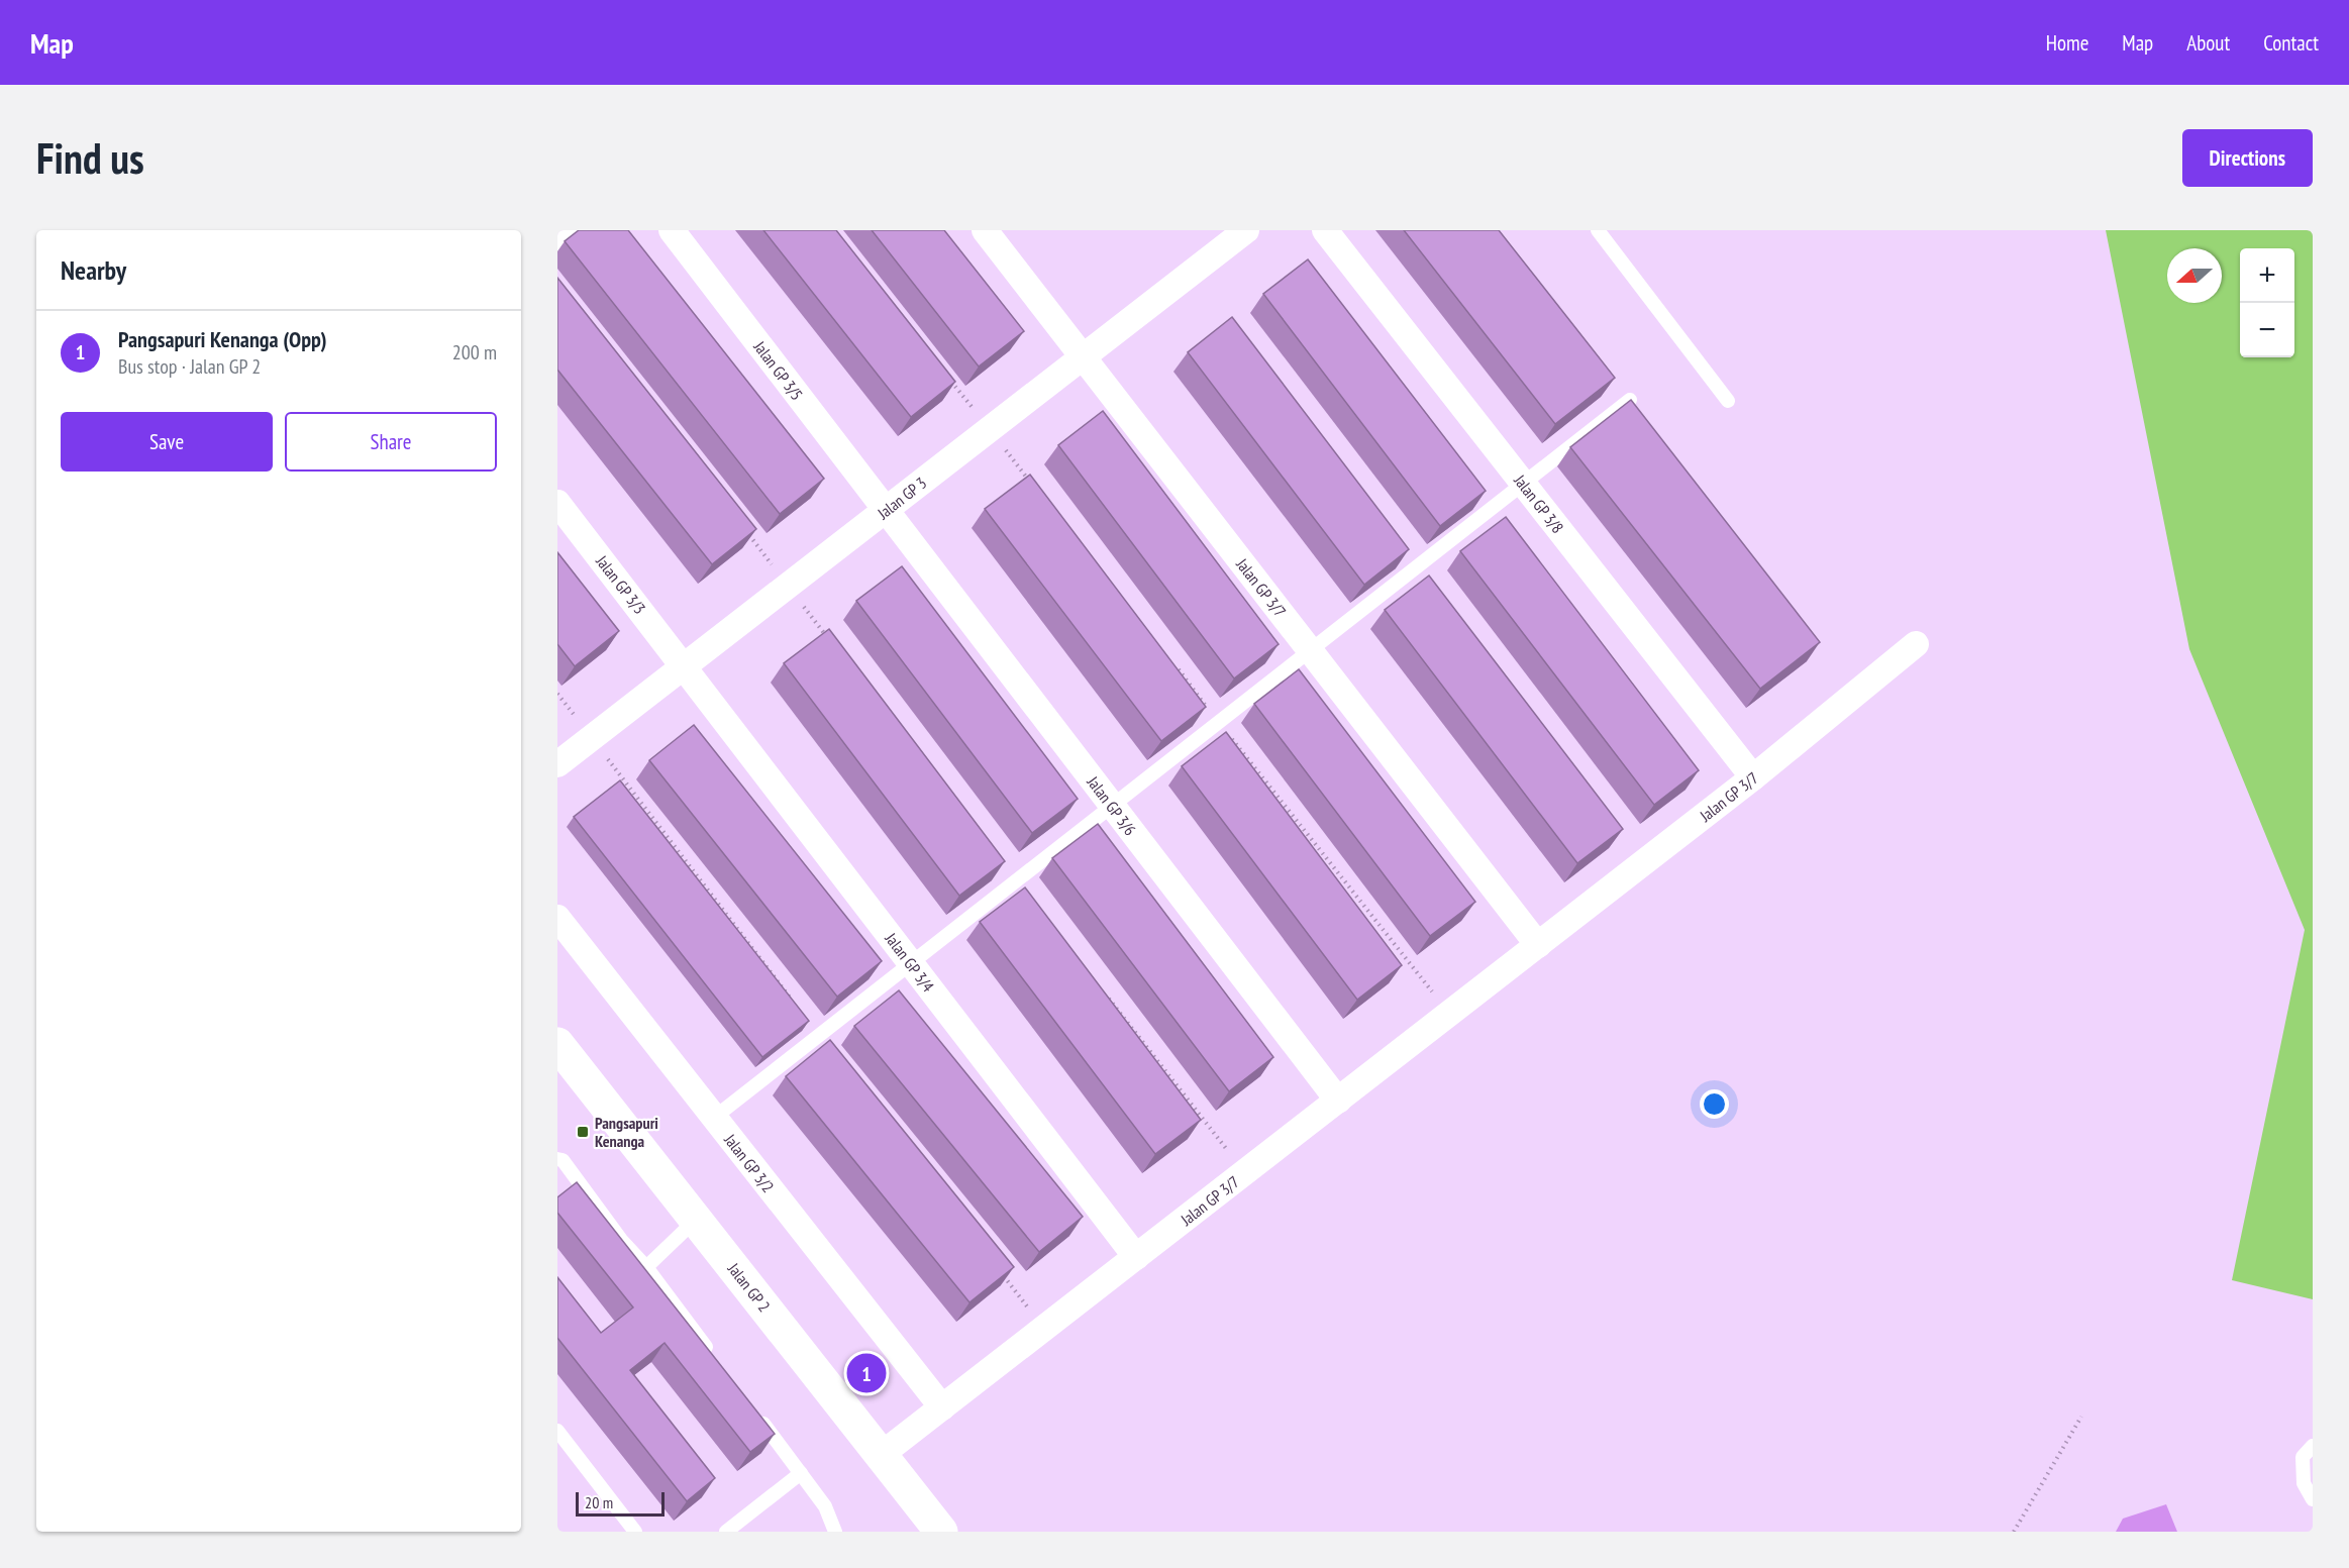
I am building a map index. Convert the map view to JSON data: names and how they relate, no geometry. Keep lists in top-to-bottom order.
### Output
{
  "streets": {
    "street": [
      "Jalan GP 3/5",
      "Jalan GP 3",
      "Jalan GP 3/8",
      "Jalan GP 3/3",
      "Jalan GP 3/7",
      "Jalan GP 3/6",
      "Jalan GP 3/4",
      "Jalan GP 3/2",
      "Jalan GP 2"
    ]
  },
  "crossings": [
    ["Jalan GP 3/5", "Jalan GP 3"],
    ["Jalan GP 3/5", "Jalan GP 3/6"],
    ["Jalan GP 3", "Jalan GP 3/3"],
    ["Jalan GP 3", "Jalan GP 3/7"],
    ["Jalan GP 3", "Jalan GP 3/6"],
    ["Jalan GP 3", "Jalan GP 3/4"],
    ["Jalan GP 3/8", "Jalan GP 3/7"],
    ["Jalan GP 3/3", "Jalan GP 3/4"],
    ["Jalan GP 3/7", "Jalan GP 3/6"],
    ["Jalan GP 3/7", "Jalan GP 3/4"],
    ["Jalan GP 3/7", "Jalan GP 3/2"],
    ["Jalan GP 3/7", "Jalan GP 2"]
  ],
  "places": {
    "transit": ["Pangsapuri Kenanga"]
  },
  "scale_bar": "20 m",
  "north": "left",
  "page": {
    "header": "Map",
    "nav": [
      "Home",
      "Map",
      "About",
      "Contact"
    ],
    "buttons": [
      "Directions",
      ["Save", "Share"]
    ],
    "title": "Find us",
    "heading": "Nearby",
    "map_buttons": ["+", "−"],
    "list": [
      {
        "mark": "1",
        "name": "Pangsapuri Kenanga (Opp)",
        "note": "Bus stop · Jalan GP 2",
        "value": "200 m"
      }
    ],
    "pins": "1",
    "scale": "20 m"
  }
}
